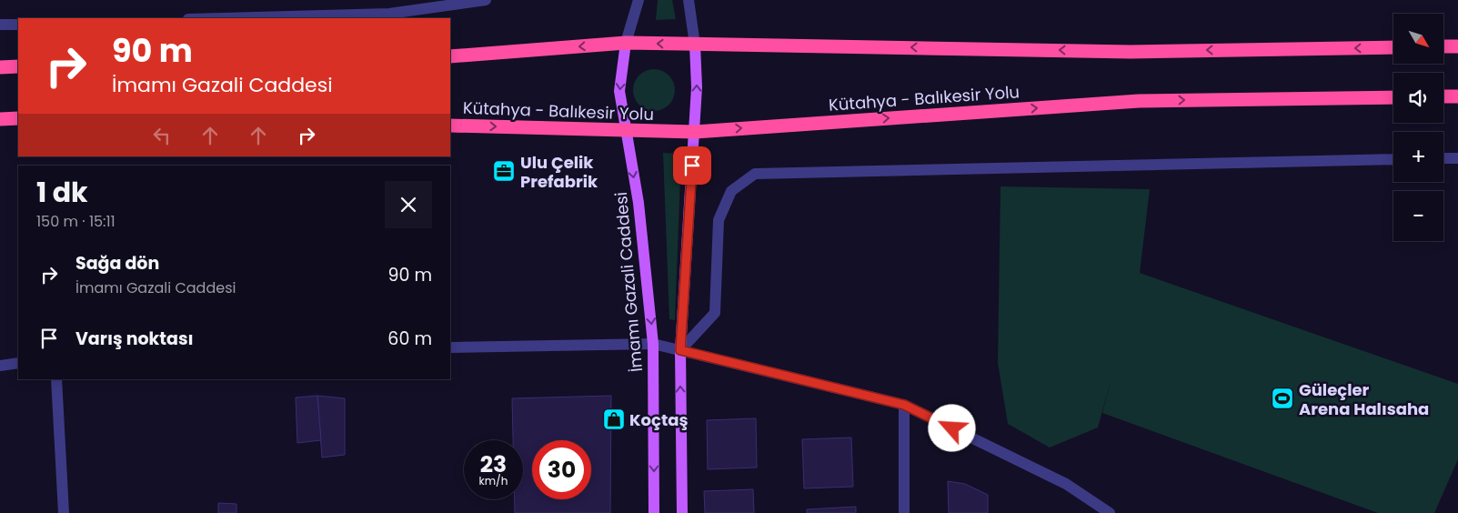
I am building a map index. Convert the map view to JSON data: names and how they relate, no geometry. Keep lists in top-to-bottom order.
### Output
{
  "streets": {
    "highway": ["Kütahya - Balıkesir Yolu"],
    "main road": ["İmamı Gazali Caddesi"]
  },
  "crossings": [
    ["Kütahya - Balıkesir Yolu", "İmamı Gazali Caddesi"]
  ],
  "places": {
    "office": ["Ulu Çelik Prefabrik"],
    "sports": ["Güleçler Arena Halısaha"],
    "shop": ["Koçtaş"]
  },
  "north": "bottom right",
  "page": {
    "map_buttons": ["+", "−"],
    "turn": ["90 m", "İmamı Gazali Caddesi"],
    "heading": ["1 dk", "150 m · 15:11"],
    "list": [
      {
        "name": "Sağa dön",
        "note": "İmamı Gazali Caddesi",
        "value": "90 m"
      },
      {
        "name": "Varış noktası",
        "value": "60 m"
      }
    ],
    "speed": "23 km/h",
    "limit": "30"
  }
}
